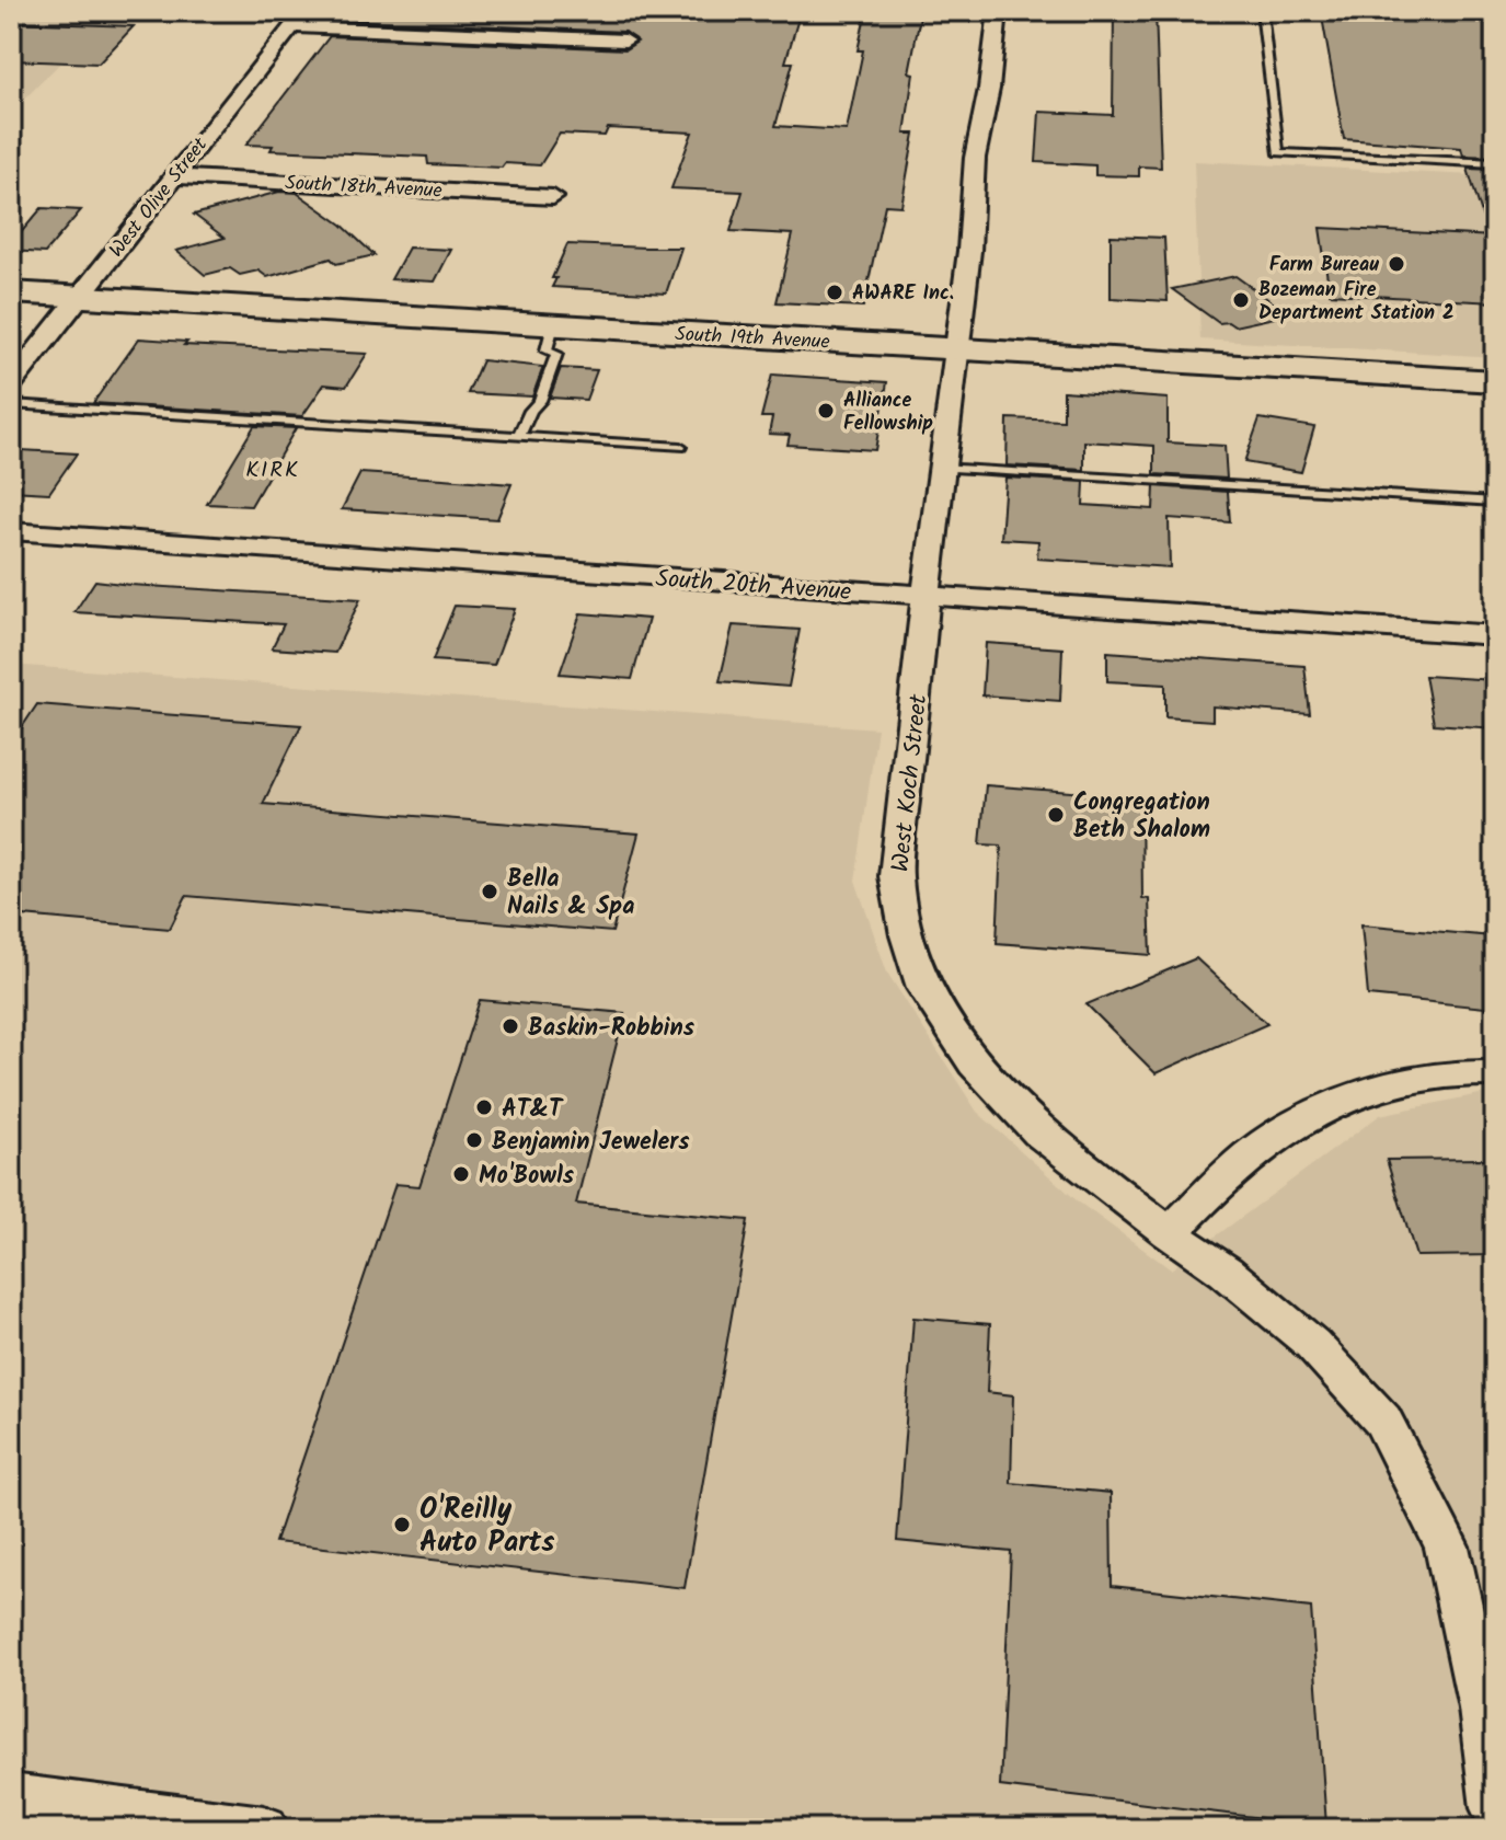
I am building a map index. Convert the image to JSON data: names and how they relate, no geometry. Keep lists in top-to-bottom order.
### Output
{
  "streets": {
    "main road": ["South 19th Avenue"],
    "street": [
      "South 18th Avenue",
      "West Olive Street",
      "South 20th Avenue",
      "West Koch Street"
    ]
  },
  "crossings": [
    ["South 18th Avenue", "West Olive Street"],
    ["West Olive Street", "South 19th Avenue"],
    ["South 19th Avenue", "West Koch Street"],
    ["South 20th Avenue", "West Koch Street"]
  ],
  "districts": ["KIRK"],
  "places": [
    "Farm Bureau",
    "AWARE Inc.",
    "Bozeman Fire Department Station 2",
    "Alliance Fellowship",
    "Congregation Beth Shalom",
    "Bella Nails & Spa",
    "Baskin-Robbins",
    "AT&T",
    "Benjamin Jewelers",
    "Mo'Bowls",
    "O'Reilly Auto Parts"
  ]
}
